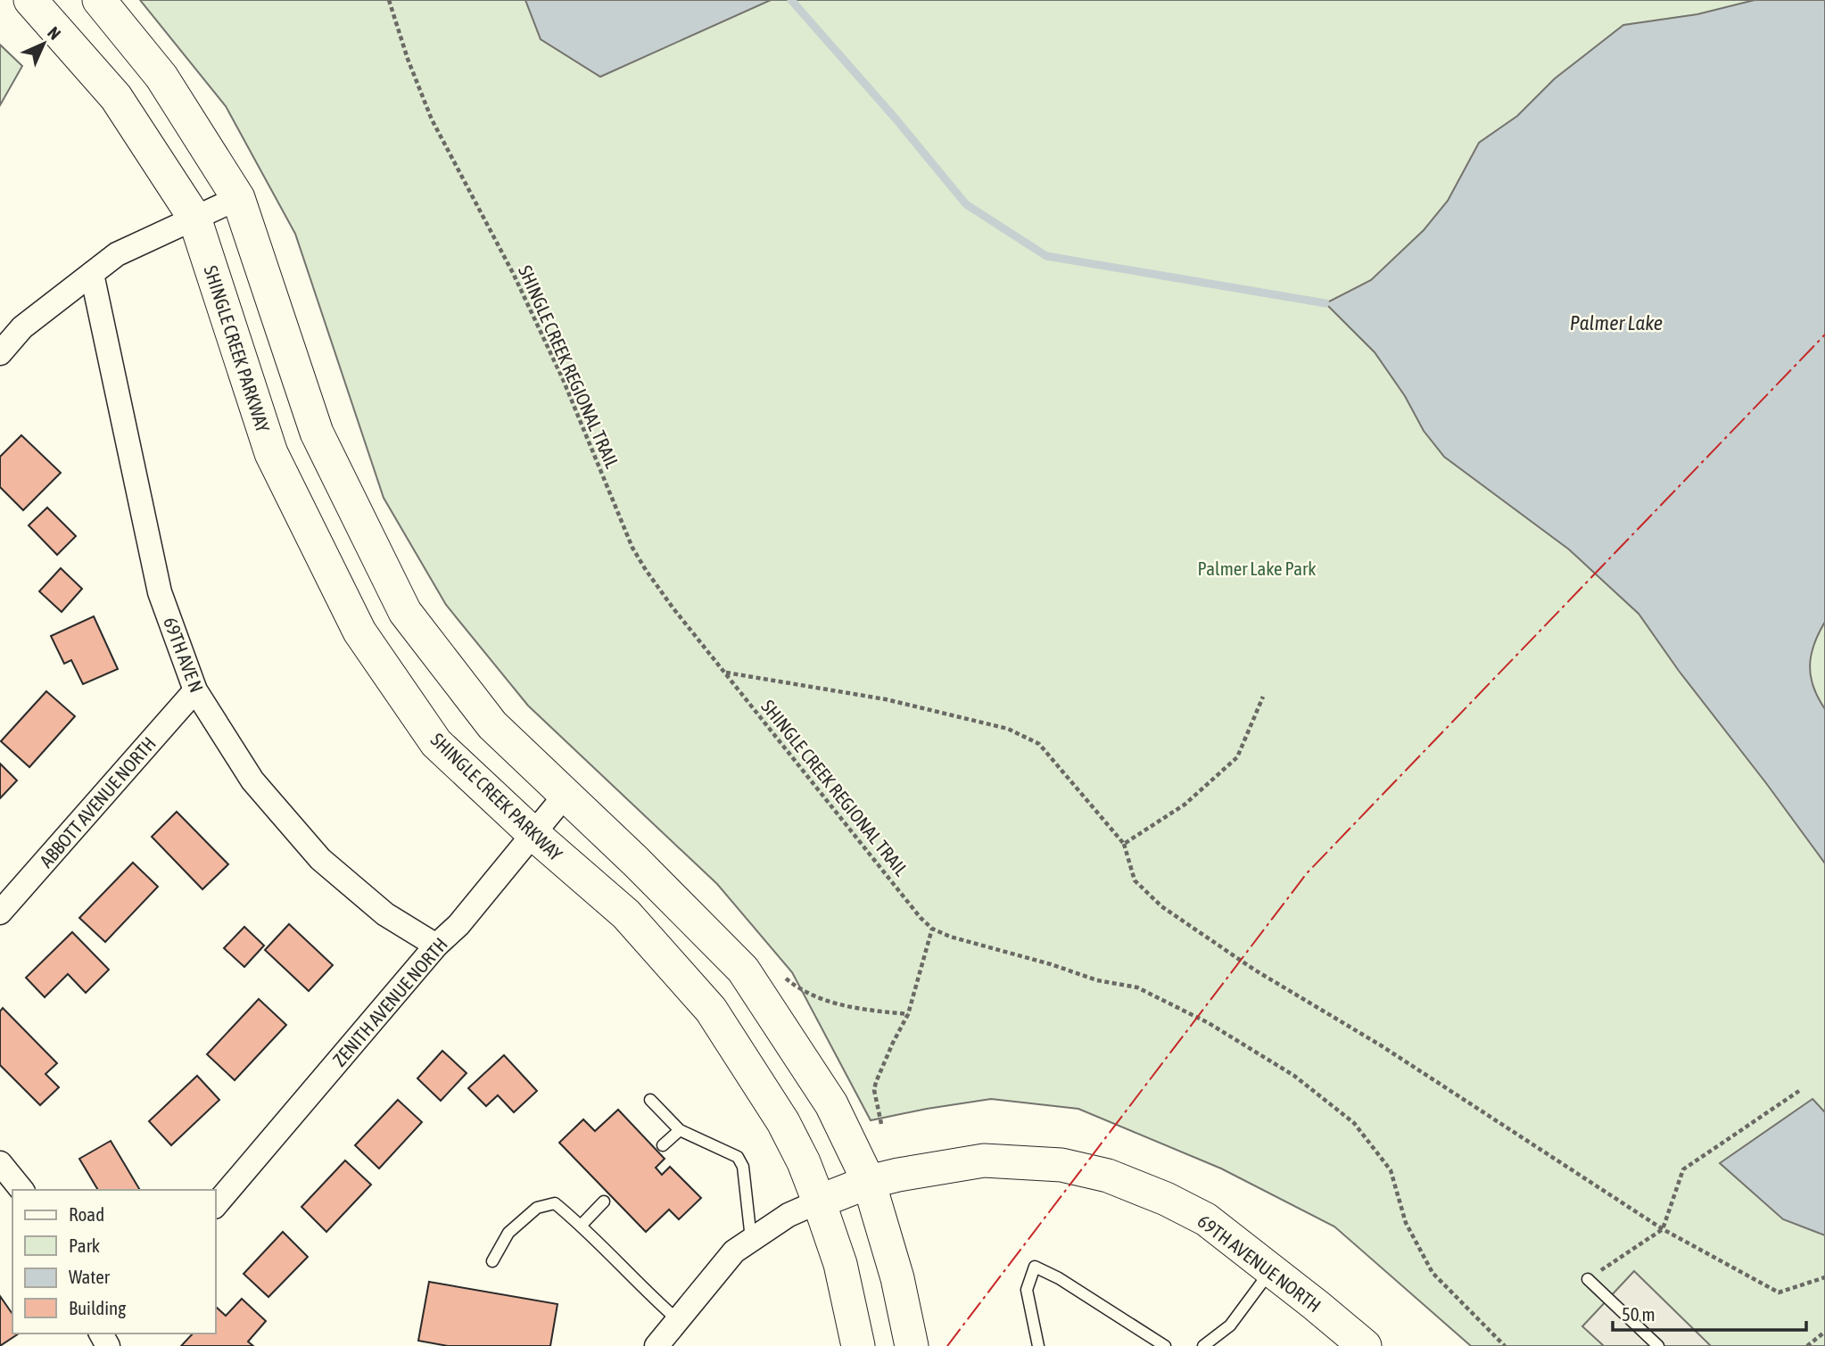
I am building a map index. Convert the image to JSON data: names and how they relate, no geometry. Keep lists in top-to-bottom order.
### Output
{
  "streets": {
    "street": [
      "SHINGLE CREEK PARKWAY",
      "69TH AVE N",
      "ABBOTT AVENUE NORTH",
      "ZENITH AVENUE NORTH",
      "69TH AVENUE NORTH"
    ],
    "path": ["SHINGLE CREEK REGIONAL TRAIL"]
  },
  "crossings": [
    ["SHINGLE CREEK PARKWAY", "ZENITH AVENUE NORTH"],
    ["SHINGLE CREEK PARKWAY", "69TH AVENUE NORTH"],
    ["69TH AVE N", "ABBOTT AVENUE NORTH"],
    ["69TH AVE N", "ZENITH AVENUE NORTH"]
  ],
  "water": ["Palmer Lake"],
  "parks": ["Palmer Lake Park"],
  "legend": [
    "Road",
    "Park",
    "Water",
    "Building"
  ],
  "scale_bar": "50 m",
  "north": "top right"
}
